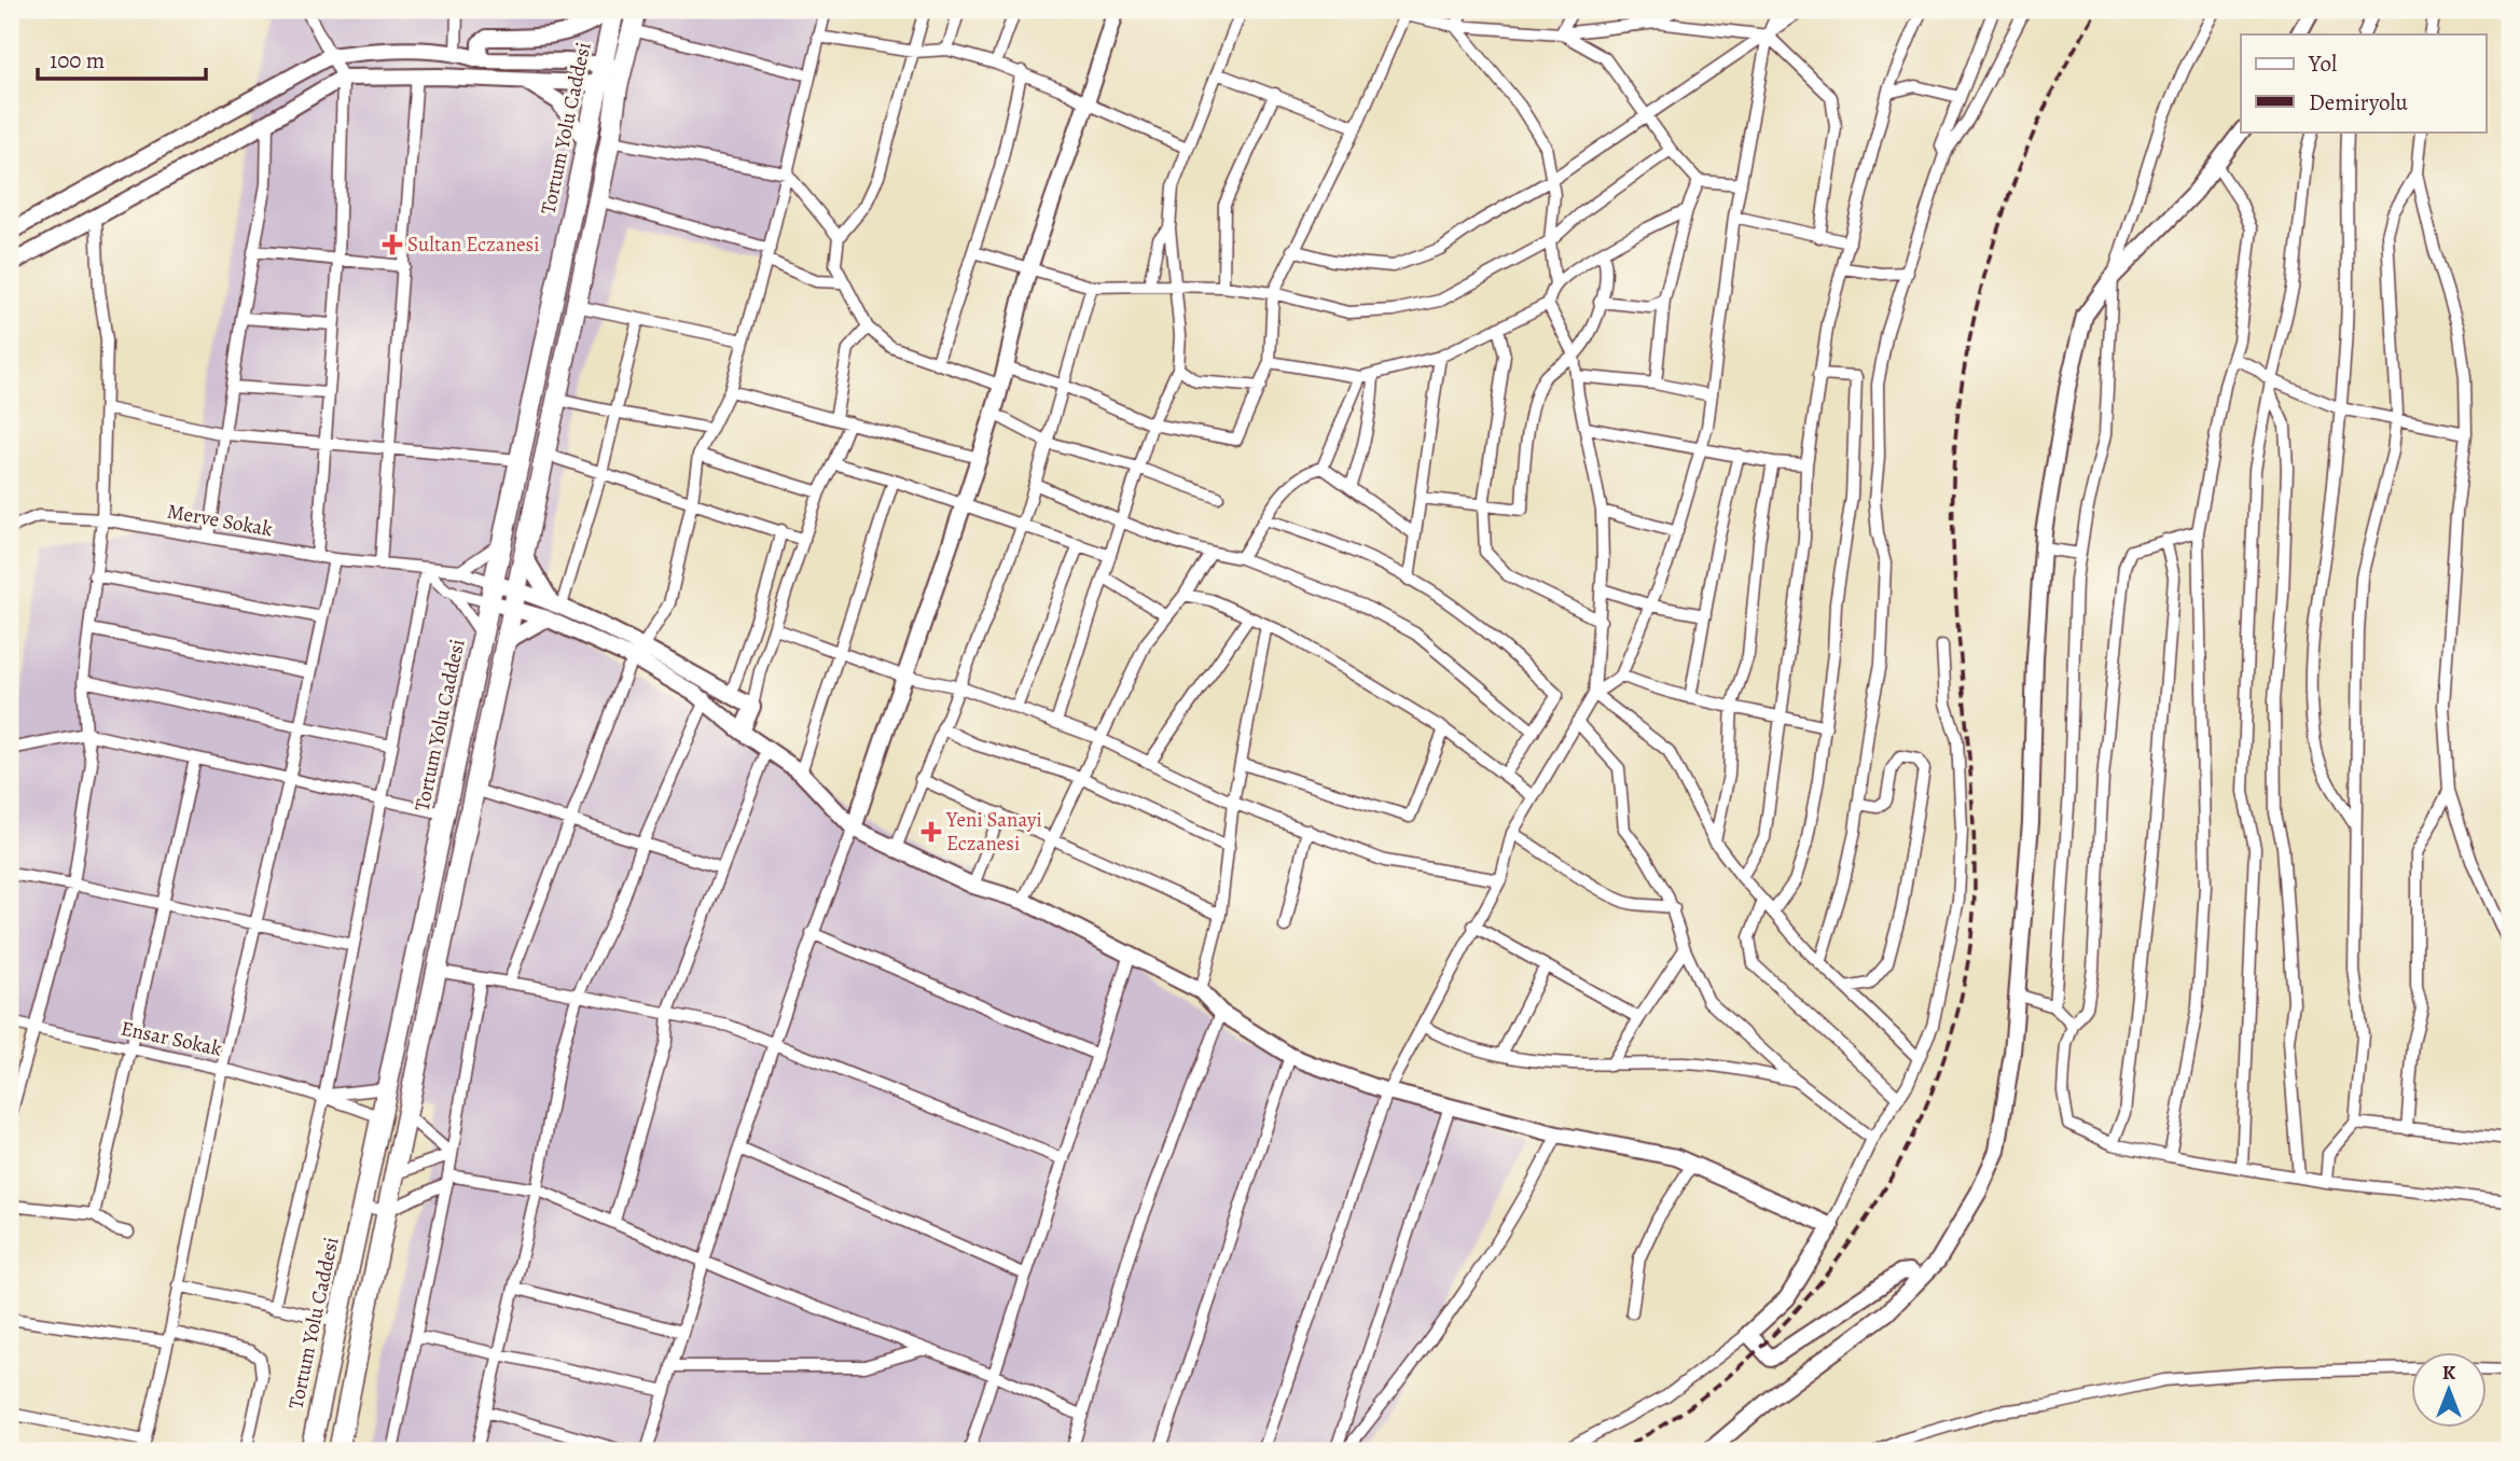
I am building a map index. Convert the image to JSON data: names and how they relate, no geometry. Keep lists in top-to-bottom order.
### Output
{
  "streets": {
    "highway": ["Tortum Yolu Caddesi"],
    "street": ["Merve Sokak", "Ensar Sokak"]
  },
  "crossings": [
    ["Tortum Yolu Caddesi", "Merve Sokak"],
    ["Tortum Yolu Caddesi", "Ensar Sokak"]
  ],
  "places": {
    "health": ["Sultan Eczanesi", "Yeni Sanayi Eczanesi"]
  },
  "legend": ["Yol", "Demiryolu"],
  "scale_bar": "100 m",
  "north": "top"
}
